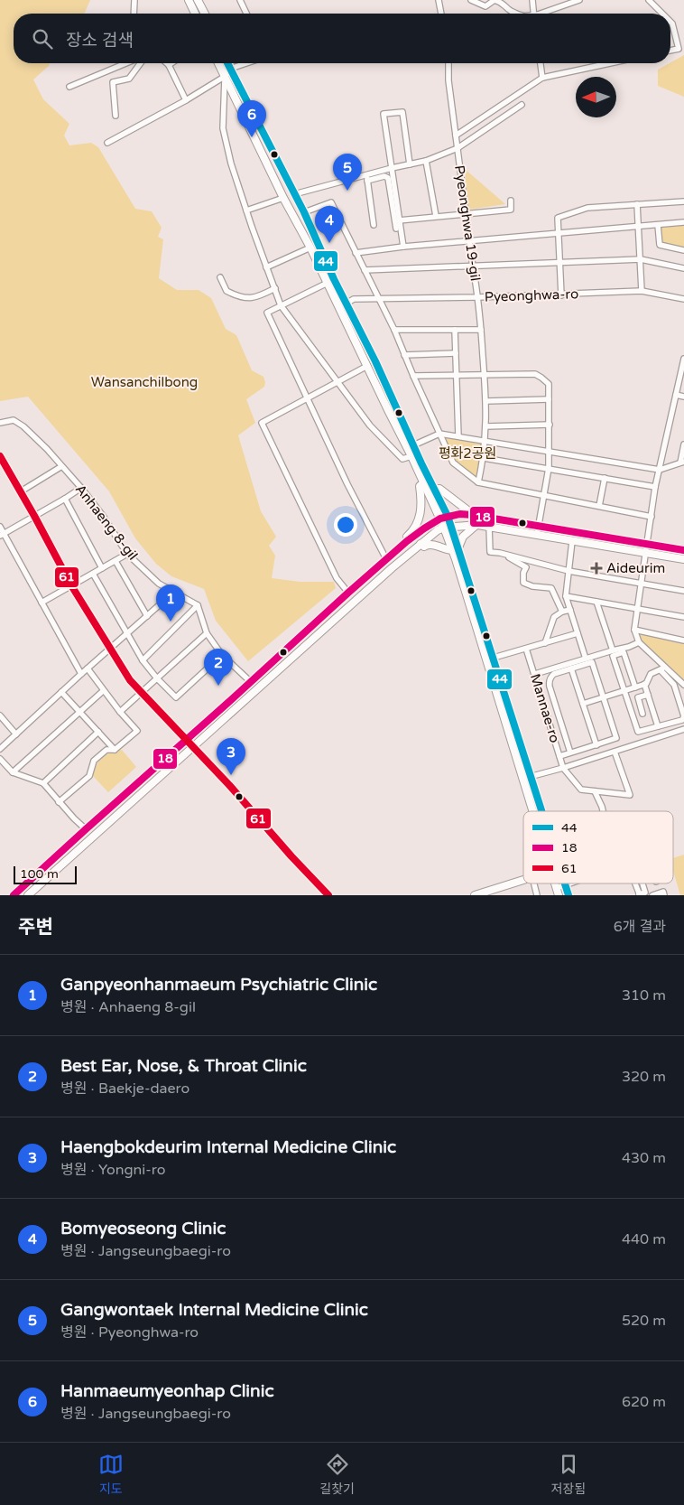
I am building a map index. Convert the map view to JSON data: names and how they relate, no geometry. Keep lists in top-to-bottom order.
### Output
{
  "streets": {
    "street": [
      "Pyeonghwa 19-gil",
      "Pyeonghwa-ro",
      "Anhaeng 8-gil",
      "Mannae-ro"
    ]
  },
  "crossings": [
    ["Pyeonghwa 19-gil", "Pyeonghwa-ro"]
  ],
  "parks": ["Wansanchilbong", "평화2공원"],
  "places": {
    "health": ["Aideurim"]
  },
  "lines": ["transit line 44", "transit line 61", "transit line 18"],
  "legend": ["44", "18", "61"],
  "scale_bar": "100 m",
  "north": "left",
  "page": {
    "search": "장소 검색",
    "pins": [
      "6",
      "5",
      "4",
      "1",
      "2",
      "3"
    ],
    "scale": "100 m",
    "heading": ["주변", "6개 결과"],
    "list": [
      {
        "mark": "1",
        "name": "Ganpyeonhanmaeum Psychiatric Clinic",
        "note": "병원 · Anhaeng 8-gil",
        "value": "310 m"
      },
      {
        "mark": "2",
        "name": "Best Ear, Nose, & Throat Clinic",
        "note": "병원 · Baekje-daero",
        "value": "320 m"
      },
      {
        "mark": "3",
        "name": "Haengbokdeurim Internal Medicine Clinic",
        "note": "병원 · Yongni-ro",
        "value": "430 m"
      },
      {
        "mark": "4",
        "name": "Bomyeoseong Clinic",
        "note": "병원 · Jangseungbaegi-ro",
        "value": "440 m"
      },
      {
        "mark": "5",
        "name": "Gangwontaek Internal Medicine Clinic",
        "note": "병원 · Pyeonghwa-ro",
        "value": "520 m"
      },
      {
        "mark": "6",
        "name": "Hanmaeumyeonhap Clinic",
        "note": "병원 · Jangseungbaegi-ro",
        "value": "620 m"
      }
    ],
    "nav": ["지도", "길찾기", "저장됨"]
  }
}
